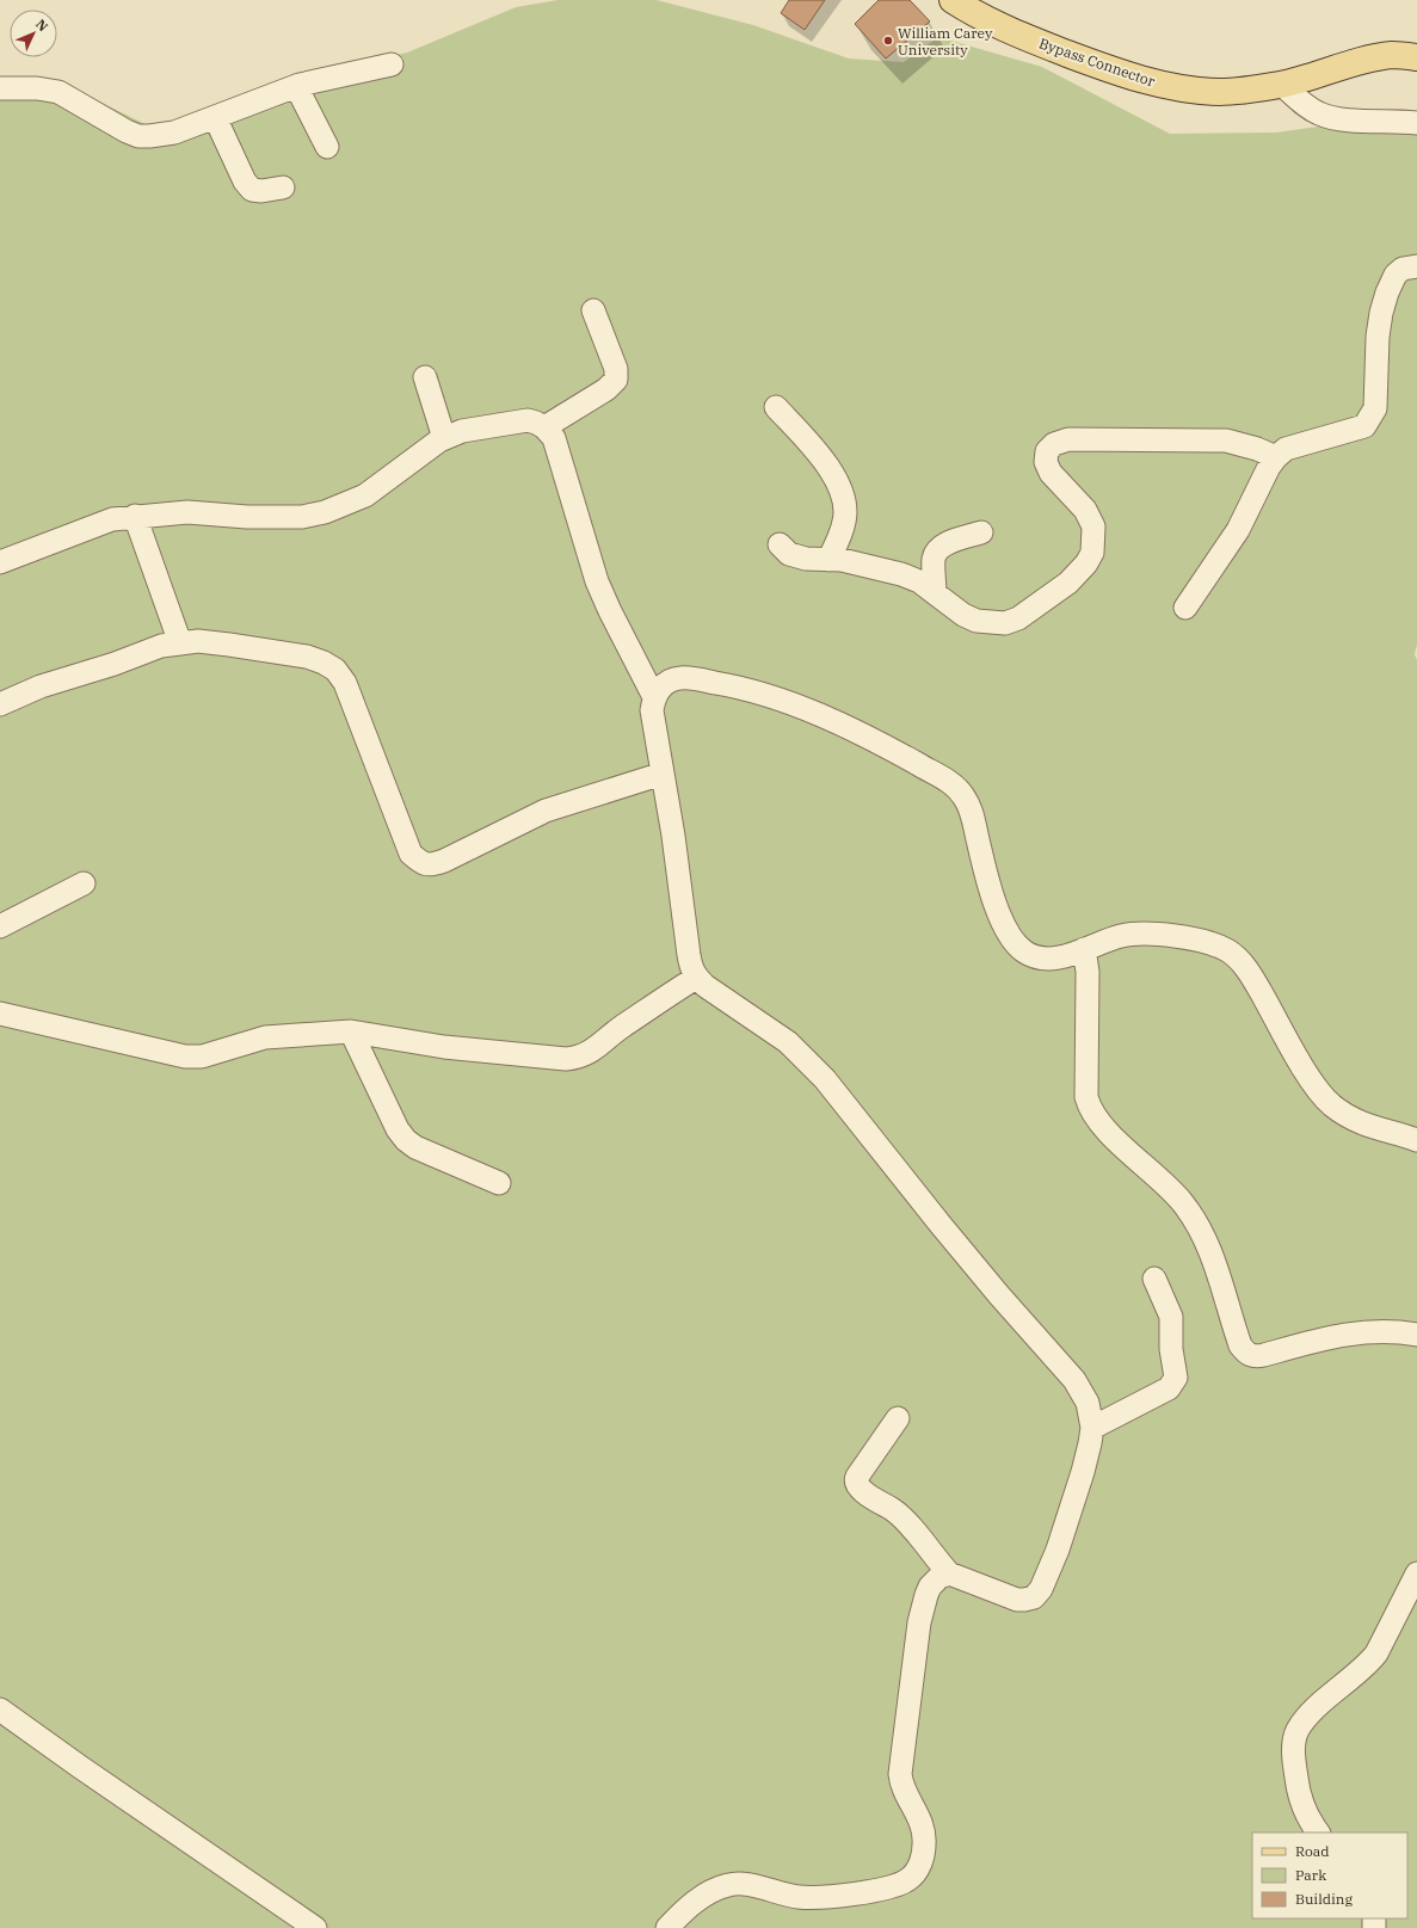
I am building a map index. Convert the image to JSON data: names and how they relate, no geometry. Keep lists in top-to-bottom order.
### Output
{
  "streets": {
    "main road": ["Bypass Connector"]
  },
  "places": ["William Carey University"],
  "legend": ["Road", "Park", "Building"],
  "north": "top right"
}
